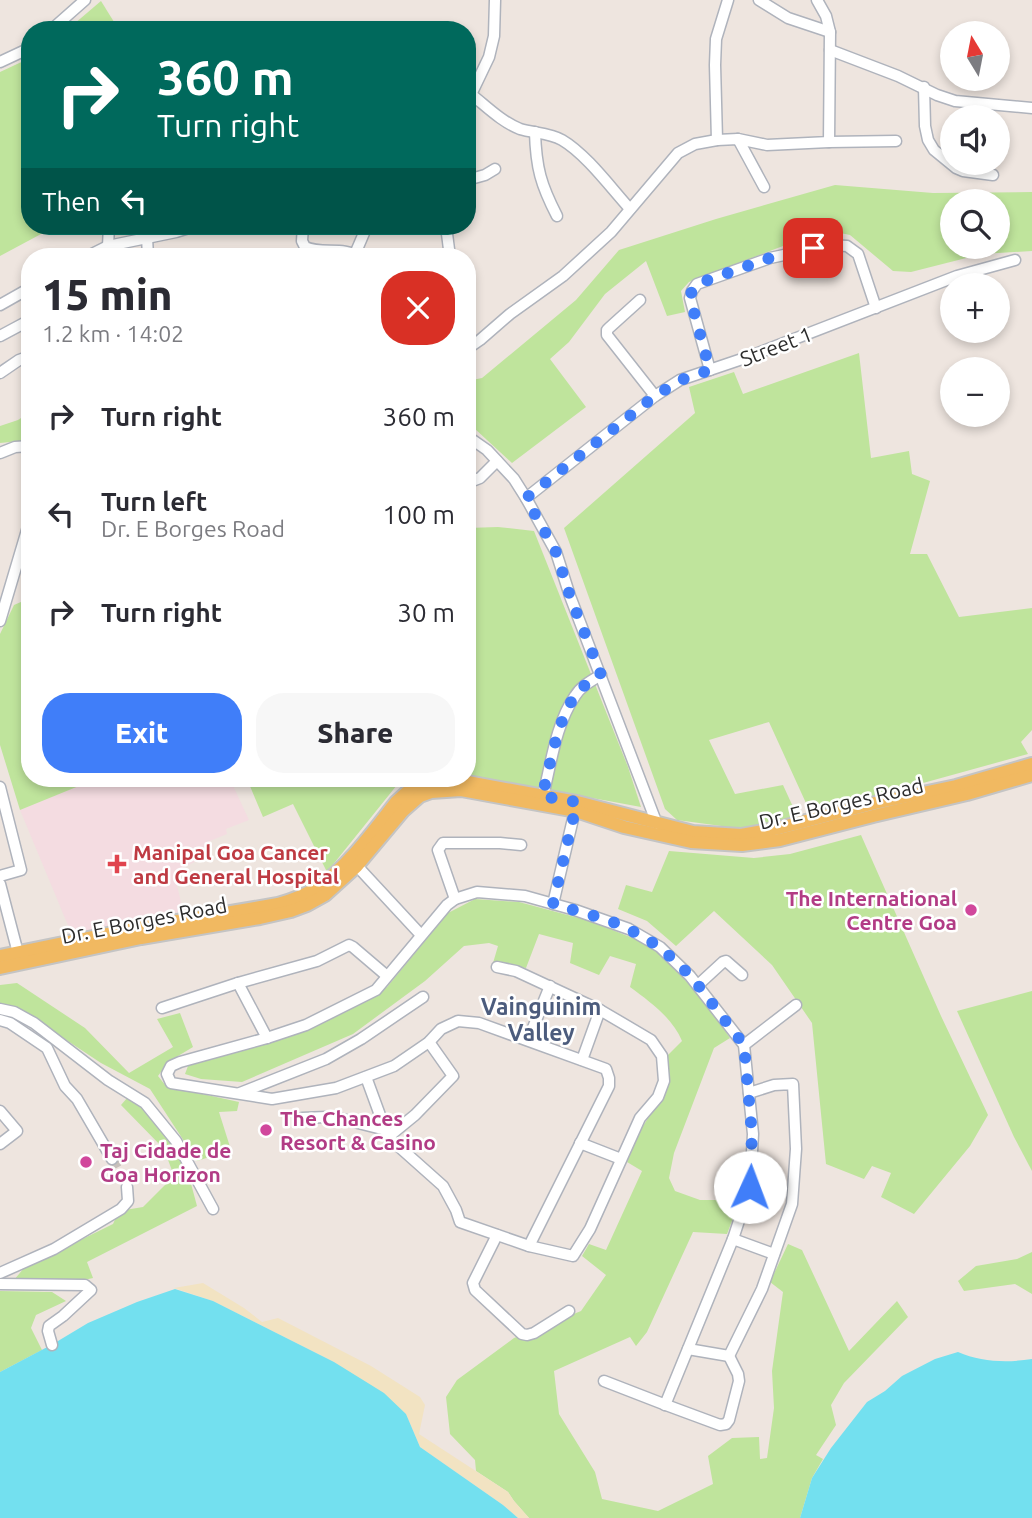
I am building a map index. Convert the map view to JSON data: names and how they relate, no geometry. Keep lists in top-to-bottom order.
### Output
{
  "streets": {
    "main road": ["Dr. E Borges Road"],
    "street": ["Street 1"]
  },
  "districts": ["Vainguinim Valley"],
  "places": {
    "health": ["Manipal Goa Cancer and General Hospital"],
    "other": ["The International Centre Goa", "The Chances Resort & Casino", "Taj Cidade de Goa Horizon"]
  },
  "north": "top",
  "page": {
    "map_buttons": ["+", "−"],
    "turn": ["360 m", "Turn right"],
    "then": "Then",
    "heading": ["15 min", "1.2 km · 14:02"],
    "list": [
      {
        "name": "Turn right",
        "value": "360 m"
      },
      {
        "name": "Turn left",
        "note": "Dr. E Borges Road",
        "value": "100 m"
      },
      {
        "name": "Turn right",
        "value": "30 m"
      }
    ],
    "buttons": ["Exit", "Share"]
  }
}
